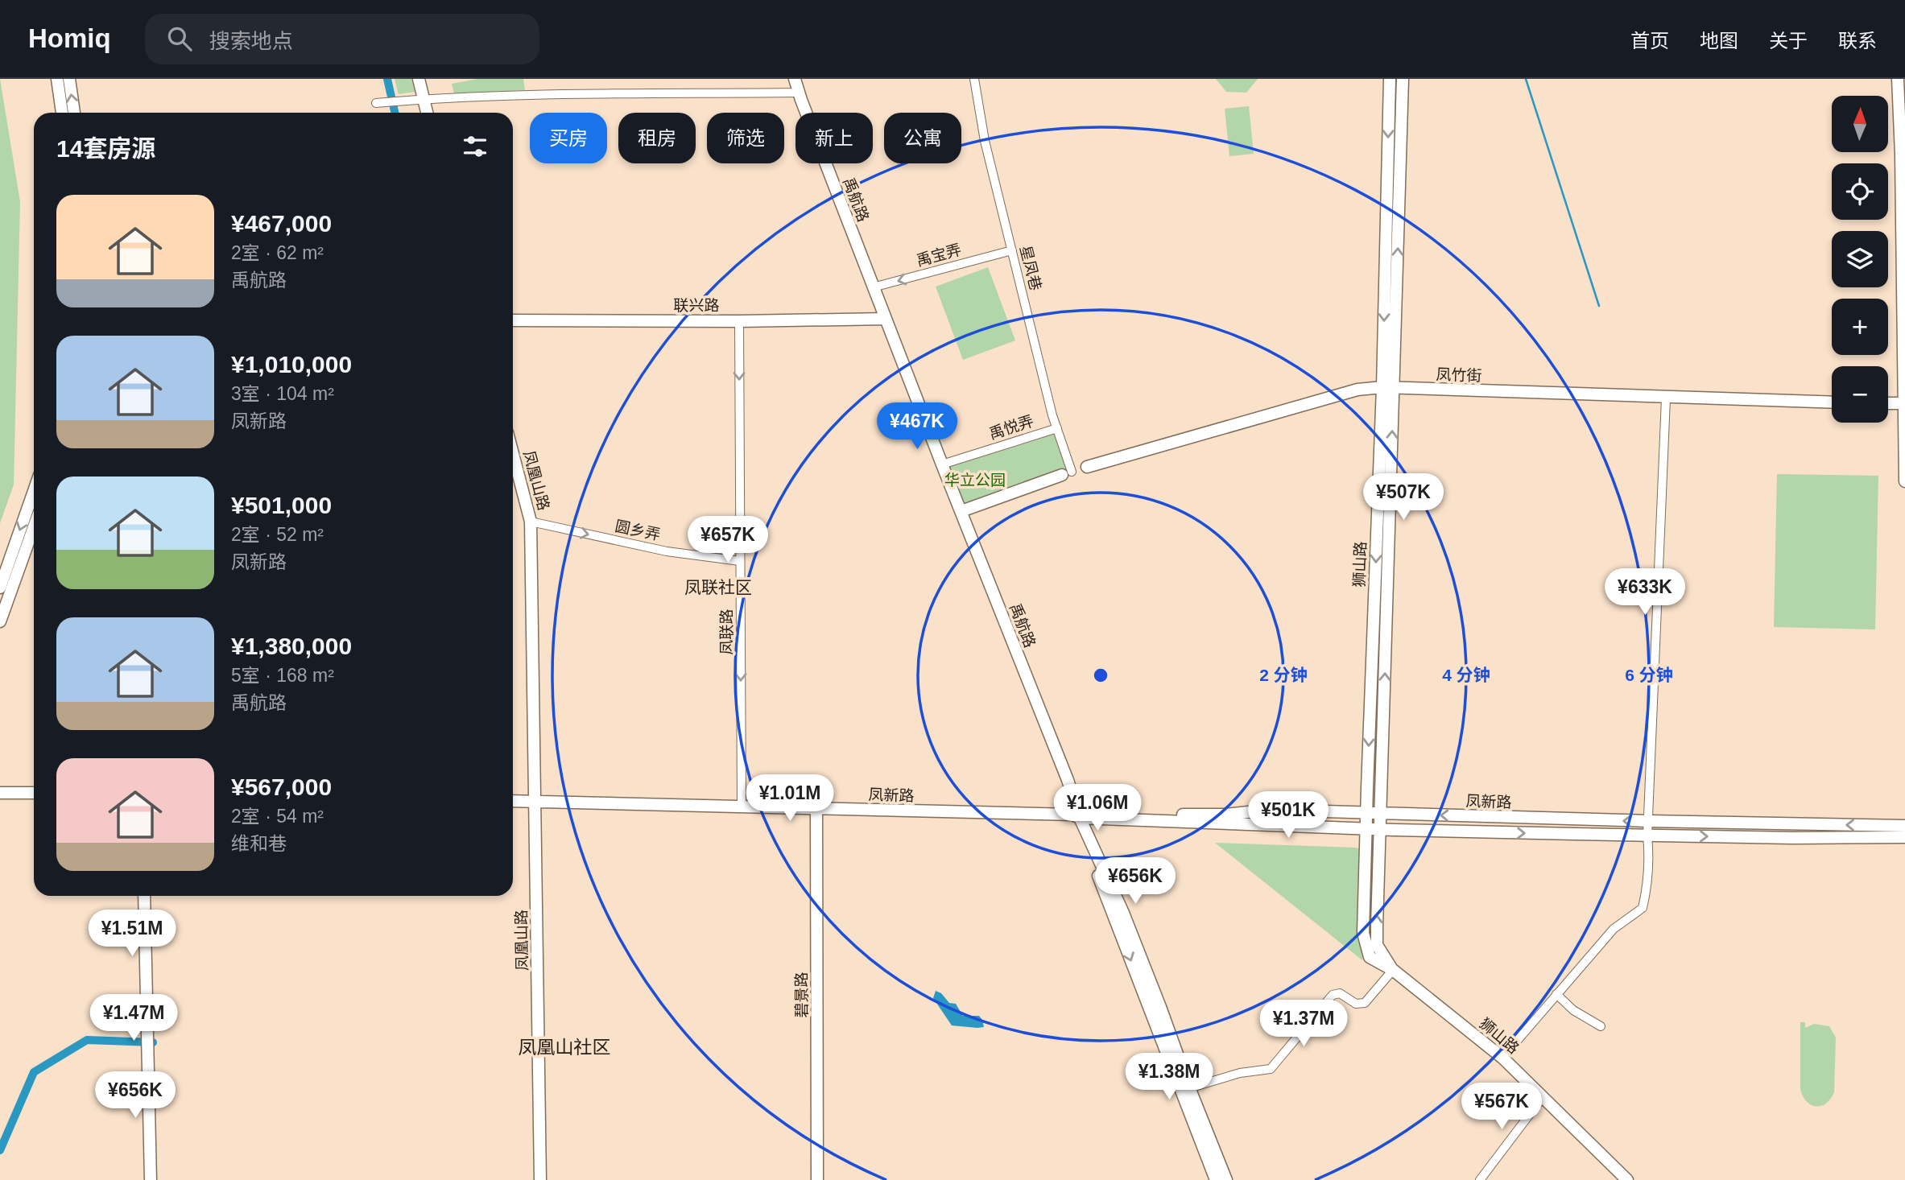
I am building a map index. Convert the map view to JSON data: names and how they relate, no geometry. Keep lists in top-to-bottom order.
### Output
{
  "streets": {
    "main road": [
      "禹航路",
      "联兴路",
      "凤竹街",
      "凤凰山路",
      "狮山路",
      "凤新路",
      "碧景路"
    ],
    "street": [
      "禹宝弄",
      "星凤巷",
      "禹悦弄",
      "圆乡弄",
      "凤联路"
    ]
  },
  "crossings": [
    ["禹航路", "禹宝弄"],
    ["禹航路", "联兴路"],
    ["禹航路", "禹悦弄"],
    ["禹航路", "凤新路"],
    ["禹宝弄", "星凤巷"],
    ["星凤巷", "禹悦弄"],
    ["联兴路", "凤联路"],
    ["凤竹街", "狮山路"],
    ["凤凰山路", "圆乡弄"],
    ["凤凰山路", "凤新路"],
    ["圆乡弄", "凤联路"],
    ["狮山路", "凤新路"],
    ["凤联路", "凤新路"],
    ["凤新路", "碧景路"]
  ],
  "one_way": ["禹宝弄", "圆乡弄", "凤联路"],
  "districts": ["凤联社区", "凤凰山社区"],
  "parks": ["华立公园"],
  "north": "top",
  "page": {
    "header": "Homiq",
    "search": "搜索地点",
    "nav": [
      "首页",
      "地图",
      "关于",
      "联系"
    ],
    "map_buttons": ["+", "−"],
    "chip": [
      "买房",
      "租房",
      "筛选",
      "新上",
      "公寓"
    ],
    "heading": "14套房源",
    "list": [
      {
        "name": "¥467,000",
        "note": "2室 · 62 m² · 禹航路"
      },
      {
        "name": "¥1,010,000",
        "note": "3室 · 104 m² · 凤新路"
      },
      {
        "name": "¥501,000",
        "note": "2室 · 52 m² · 凤新路"
      },
      {
        "name": "¥1,380,000",
        "note": "5室 · 168 m² · 禹航路"
      },
      {
        "name": "¥567,000",
        "note": "2室 · 54 m² · 维和巷"
      }
    ],
    "price": [
      "¥467K",
      "¥507K",
      "¥657K",
      "¥633K",
      "¥1.01M",
      "¥1.06M",
      "¥501K",
      "¥656K",
      "¥1.51M",
      "¥1.47M",
      "¥1.37M",
      "¥1.38M",
      "¥656K",
      "¥567K"
    ]
  },
  "rings": ["2 分钟", "4 分钟", "6 分钟"]
}
